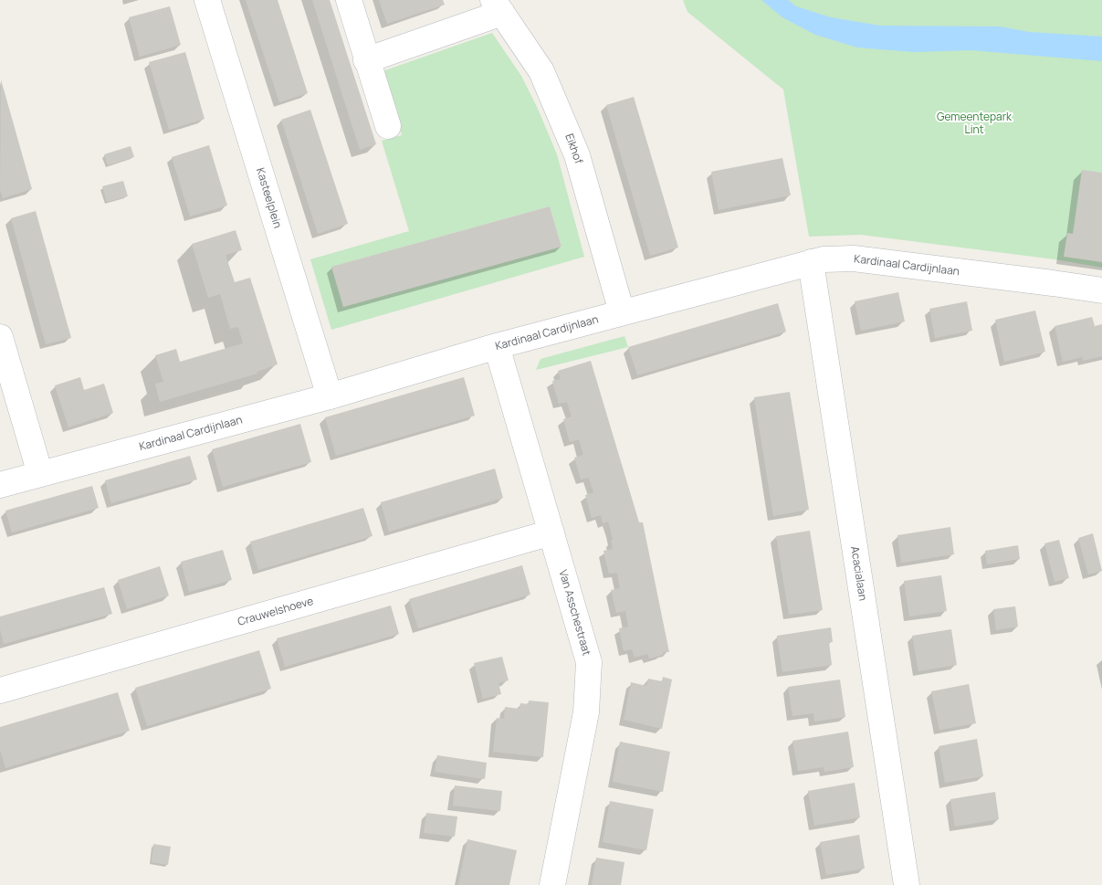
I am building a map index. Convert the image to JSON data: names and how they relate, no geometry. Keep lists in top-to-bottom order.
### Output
{
  "streets": {
    "street": [
      "Eikhof",
      "Kasteelplein",
      "Kardinaal Cardijnlaan",
      "Acacialaan",
      "Crauwelshoeve",
      "Van Asschestraat"
    ]
  },
  "crossings": [
    ["Eikhof", "Kardinaal Cardijnlaan"],
    ["Kasteelplein", "Kardinaal Cardijnlaan"],
    ["Kardinaal Cardijnlaan", "Acacialaan"],
    ["Kardinaal Cardijnlaan", "Van Asschestraat"],
    ["Crauwelshoeve", "Van Asschestraat"]
  ],
  "parks": ["Gemeentepark Lint"]
}
